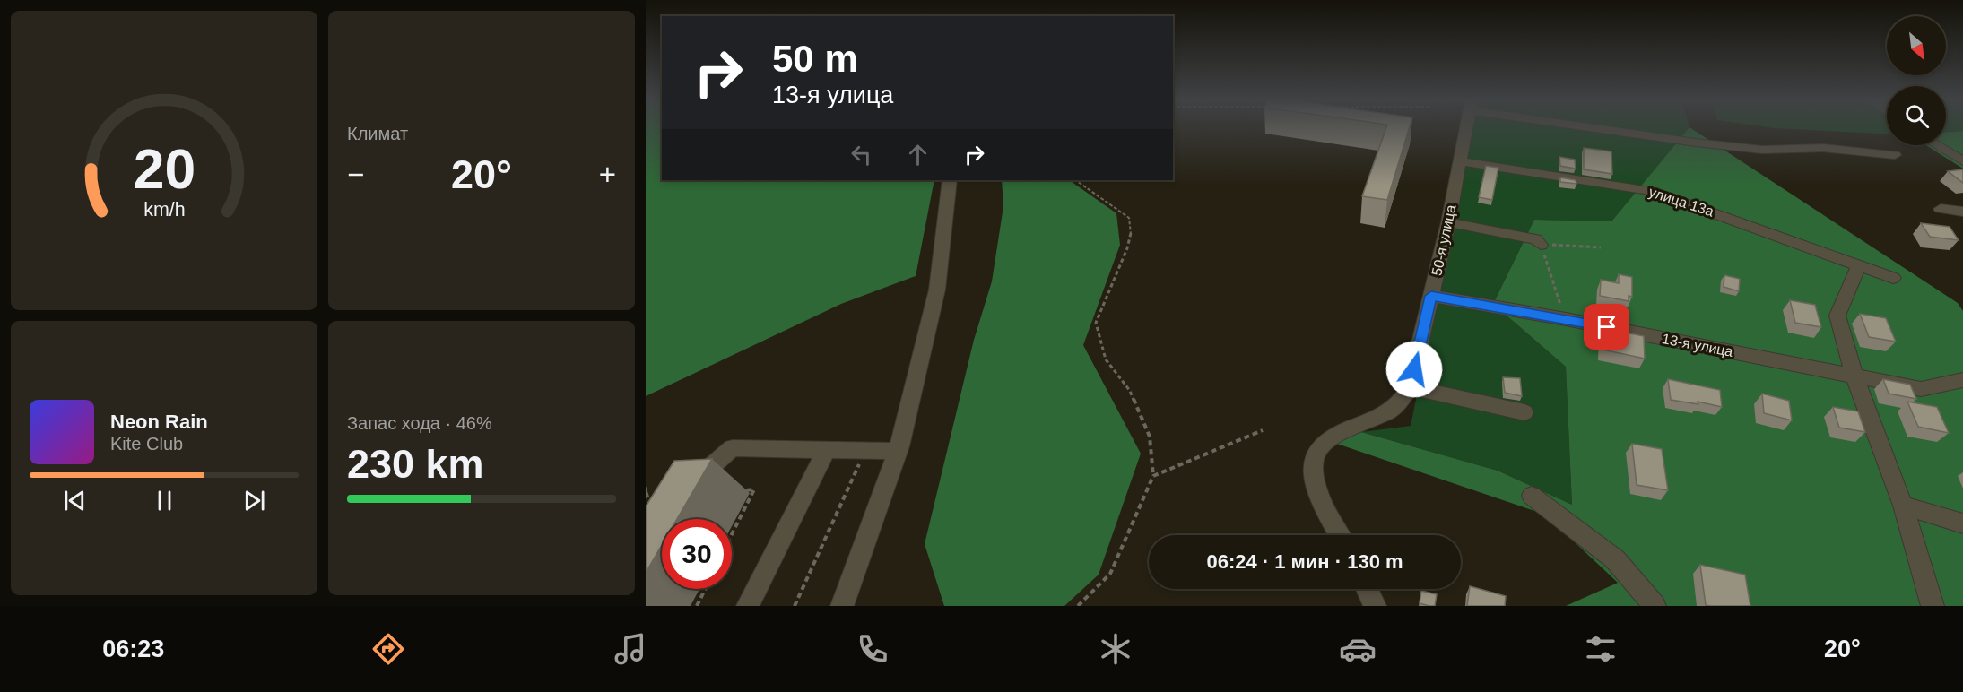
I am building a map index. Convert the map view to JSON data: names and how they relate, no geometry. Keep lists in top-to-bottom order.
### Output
{
  "streets": {
    "street": ["улица 13а", "50-я улица", "13-я улица"]
  },
  "crossings": [
    ["улица 13а", "50-я улица"],
    ["50-я улица", "13-я улица"]
  ],
  "north": "bottom right",
  "page": {
    "tile": [
      "Климат",
      ["Запас хода · 46%", "230 km"]
    ],
    "turn": ["50 m", "13-я улица"],
    "heat": ["−", "20°", "+"],
    "song": ["Neon Rain", "Kite Club"],
    "limit": "30",
    "trip": "06:24 · 1 мин · 130 m",
    "tabs": ["06:23", "20°"],
    "gauge": ["20", "km/h"]
  }
}
